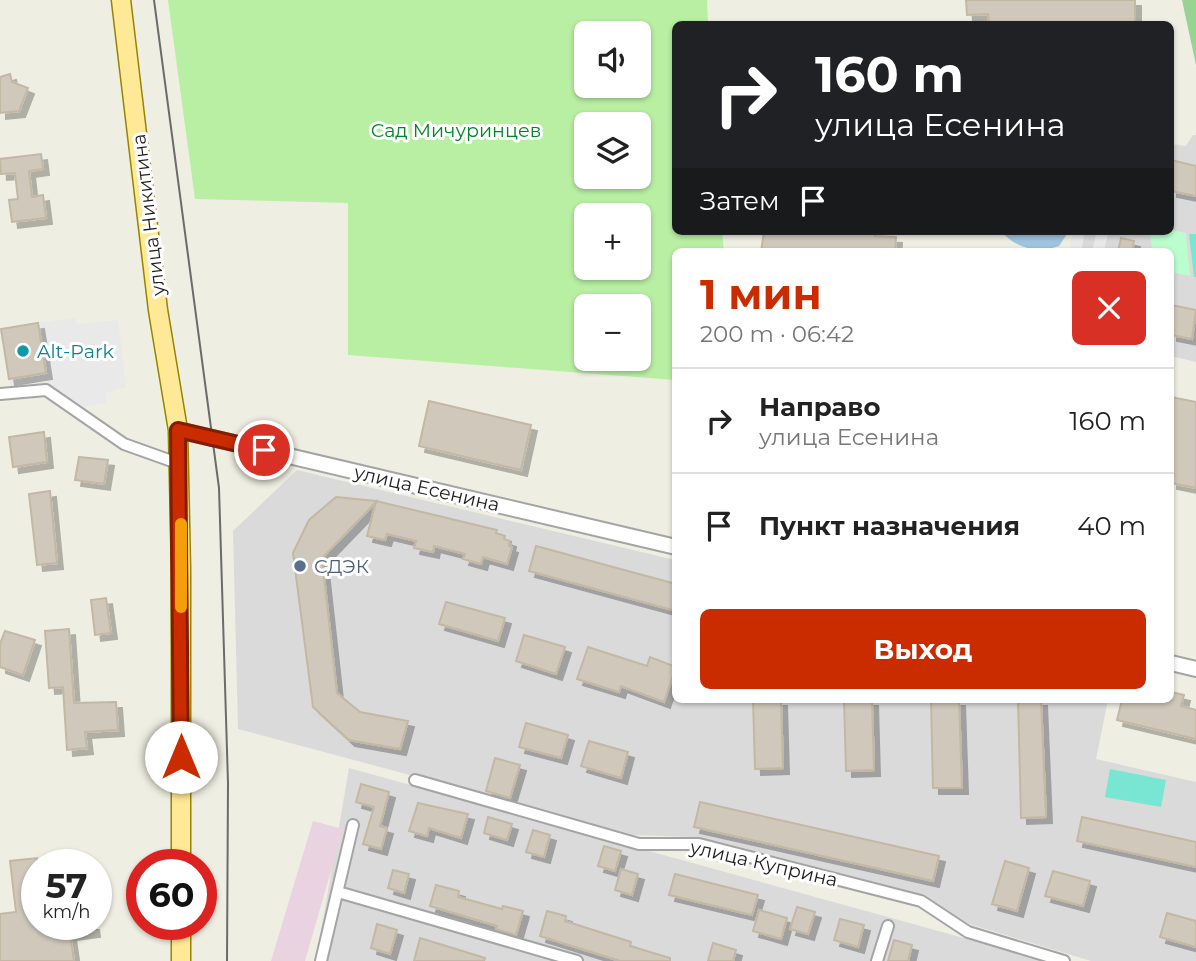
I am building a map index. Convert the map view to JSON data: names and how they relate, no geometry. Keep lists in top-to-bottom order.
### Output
{
  "streets": {
    "main road": ["улица Никитина"],
    "street": ["улица Есенина", "улица Куприна"]
  },
  "crossings": [
    ["улица Никитина", "улица Есенина"]
  ],
  "parks": ["Сад Мичуринцев"],
  "places": ["Alt-Park", "СДЭК"],
  "page": {
    "map_buttons": ["+", "−"],
    "turn": ["160 m", "улица Есенина"],
    "then": "Затем",
    "heading": ["1 мин", "200 m · 06:42"],
    "list": [
      {
        "name": "Направо",
        "note": "улица Есенина",
        "value": "160 m"
      },
      {
        "name": "Пункт назначения",
        "value": "40 m"
      }
    ],
    "buttons": "Выход",
    "speed": "57 km/h",
    "limit": "60"
  }
}
